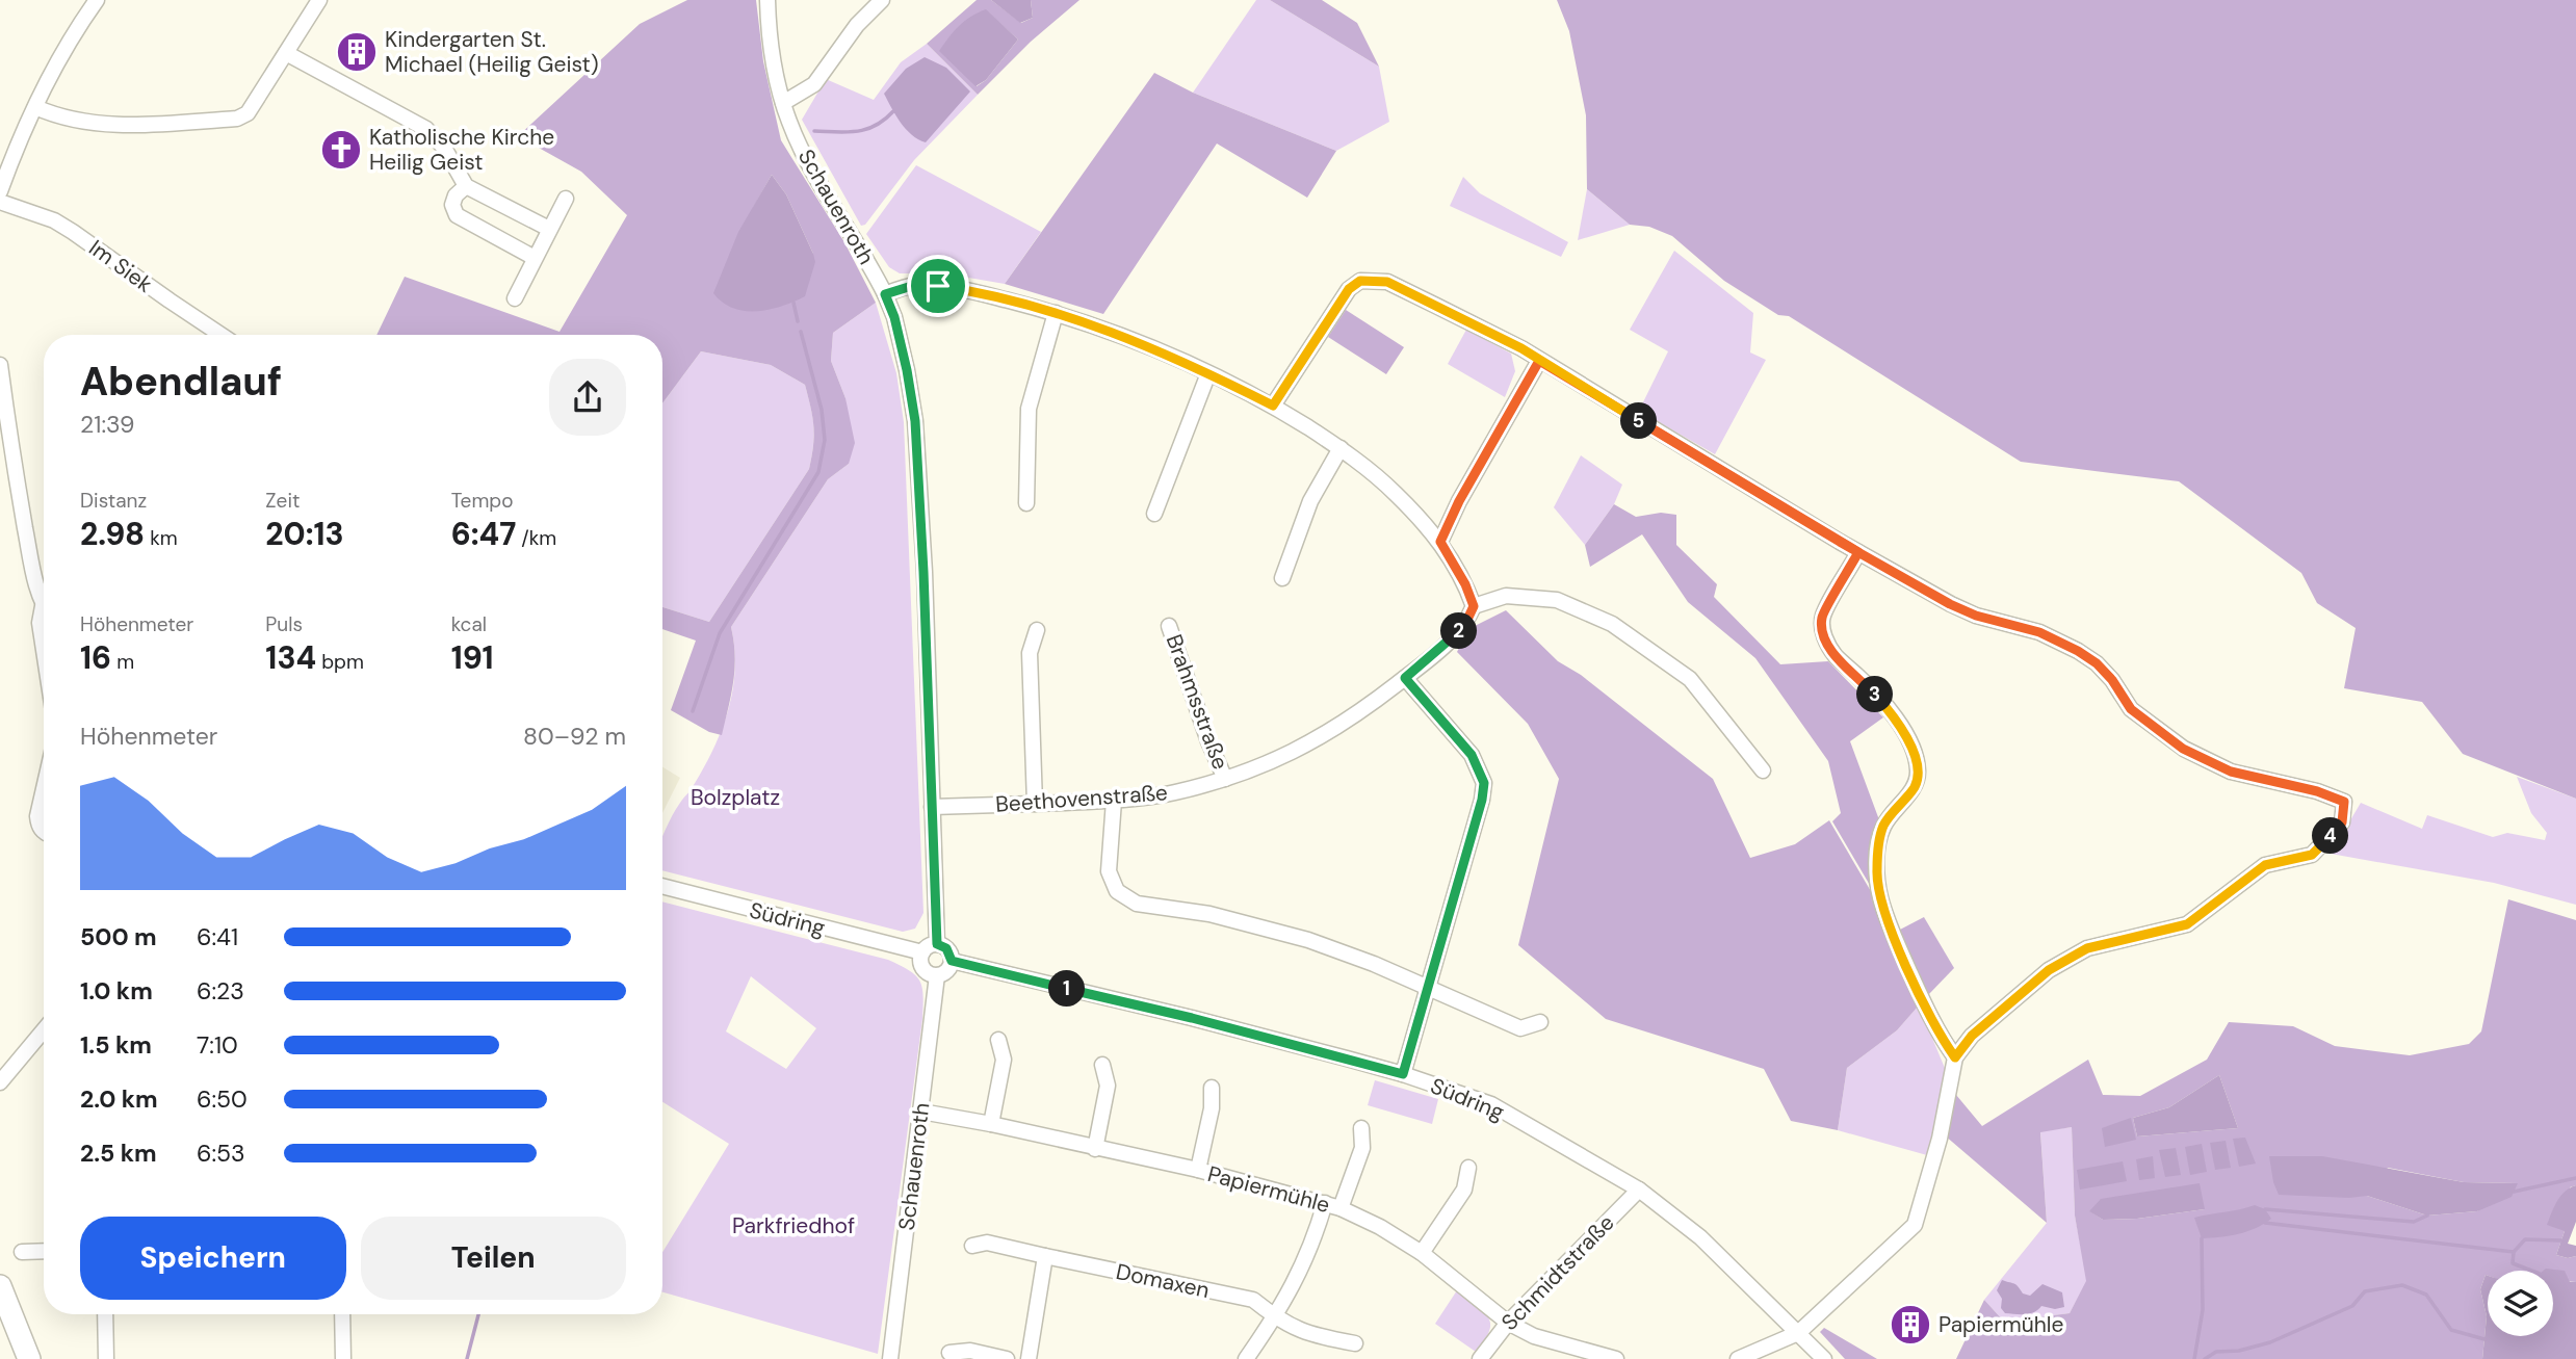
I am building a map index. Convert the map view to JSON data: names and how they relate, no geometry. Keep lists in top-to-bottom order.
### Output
{
  "streets": {
    "street": [
      "Schauenroth",
      "Im Siek",
      "Brahmsstraße",
      "Beethovenstraße",
      "Südring",
      "Papiermühle",
      "Schmidtstraße",
      "Domaxen"
    ]
  },
  "crossings": [
    ["Schauenroth", "Beethovenstraße"],
    ["Schauenroth", "Südring"],
    ["Schauenroth", "Papiermühle"],
    ["Brahmsstraße", "Beethovenstraße"],
    ["Südring", "Schmidtstraße"],
    ["Papiermühle", "Schmidtstraße"]
  ],
  "parks": ["Bolzplatz", "Parkfriedhof"],
  "places": {
    "building": ["Kindergarten St. Michael (Heilig Geist)", "Papiermühle"],
    "church": ["Katholische Kirche Heilig Geist"]
  },
  "page": {
    "heading": ["Abendlauf", "21:39"],
    "pins": [
      "5",
      "2",
      "3",
      "4",
      "1"
    ],
    "stats": [
      ["Distanz", "2.98 km"],
      ["Zeit", "20:13"],
      ["Tempo", "6:47 /km"],
      ["Höhenmeter", "16 m"],
      ["Puls", "134 bpm"],
      ["kcal", "191"]
    ],
    "chart": ["Höhenmeter", "80–92 m"],
    "list": [
      {
        "name": "500 m",
        "note": "6:41"
      },
      {
        "name": "1.0 km",
        "note": "6:23"
      },
      {
        "name": "1.5 km",
        "note": "7:10"
      },
      {
        "name": "2.0 km",
        "note": "6:50"
      },
      {
        "name": "2.5 km",
        "note": "6:53"
      }
    ],
    "buttons": ["Speichern", "Teilen"]
  }
}
